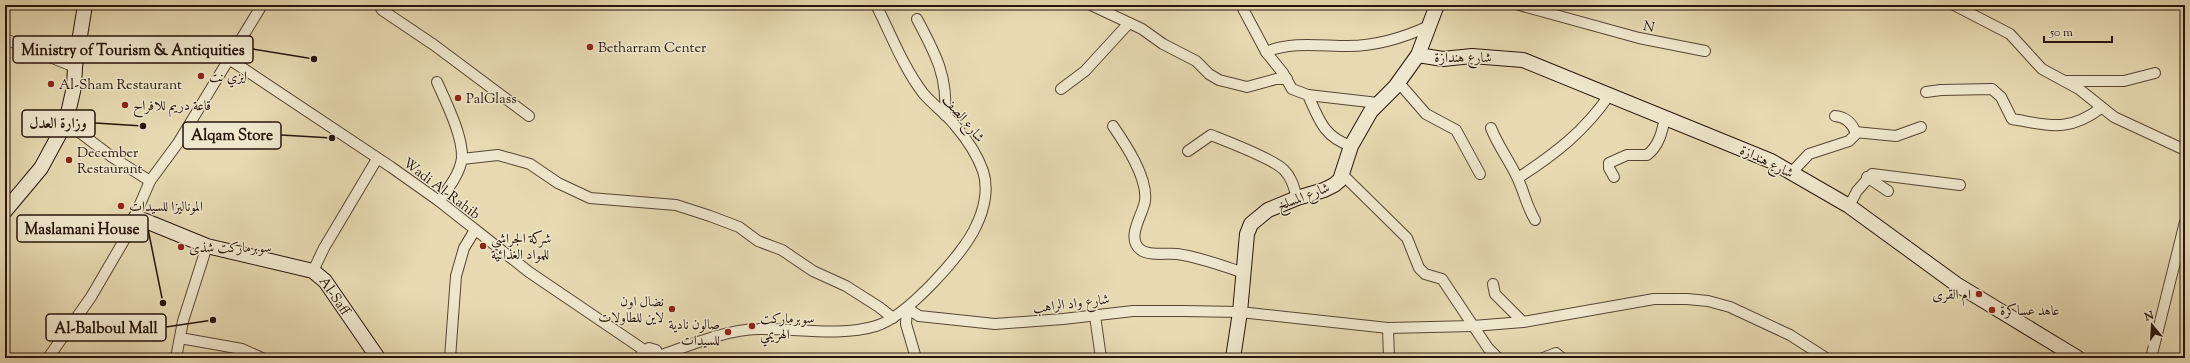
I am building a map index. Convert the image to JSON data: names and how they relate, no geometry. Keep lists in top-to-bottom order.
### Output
{
  "streets": {
    "street": [
      "N",
      "شارع هندازة",
      "شارع الصف",
      "Wadi Al-Rahib",
      "شارع المسلخ",
      "Al-Saff",
      "شارع واد الراهب"
    ]
  },
  "crossings": [
    ["شارع هندازة", "شارع المسلخ"],
    ["شارع الصف", "Wadi Al-Rahib"],
    ["شارع الصف", "شارع واد الراهب"],
    ["Wadi Al-Rahib", "شارع واد الراهب"],
    ["شارع المسلخ", "شارع واد الراهب"]
  ],
  "places": [
    "Betharram Center",
    "Ministry of Tourism & Antiquities",
    "ايزي نت",
    "Al-Sham Restaurant",
    "PalGlass",
    "قاعة دريم للافراح",
    "وزارة العدل",
    "Alqam Store",
    "December Restaurant",
    "الموناليزا للسيدات",
    "شركة الجراشي للمواد الغذائية",
    "سوبرماركت شذى",
    "ام القرى",
    "Maslamani House",
    "نضال اون لاين للطاولات",
    "عاهد عساكرة",
    "Al-Balboul Mall",
    "سوبرماركت الهريمي",
    "صالون نادية للسيدات"
  ],
  "scale_bar": "50 m",
  "north": "top"
}
